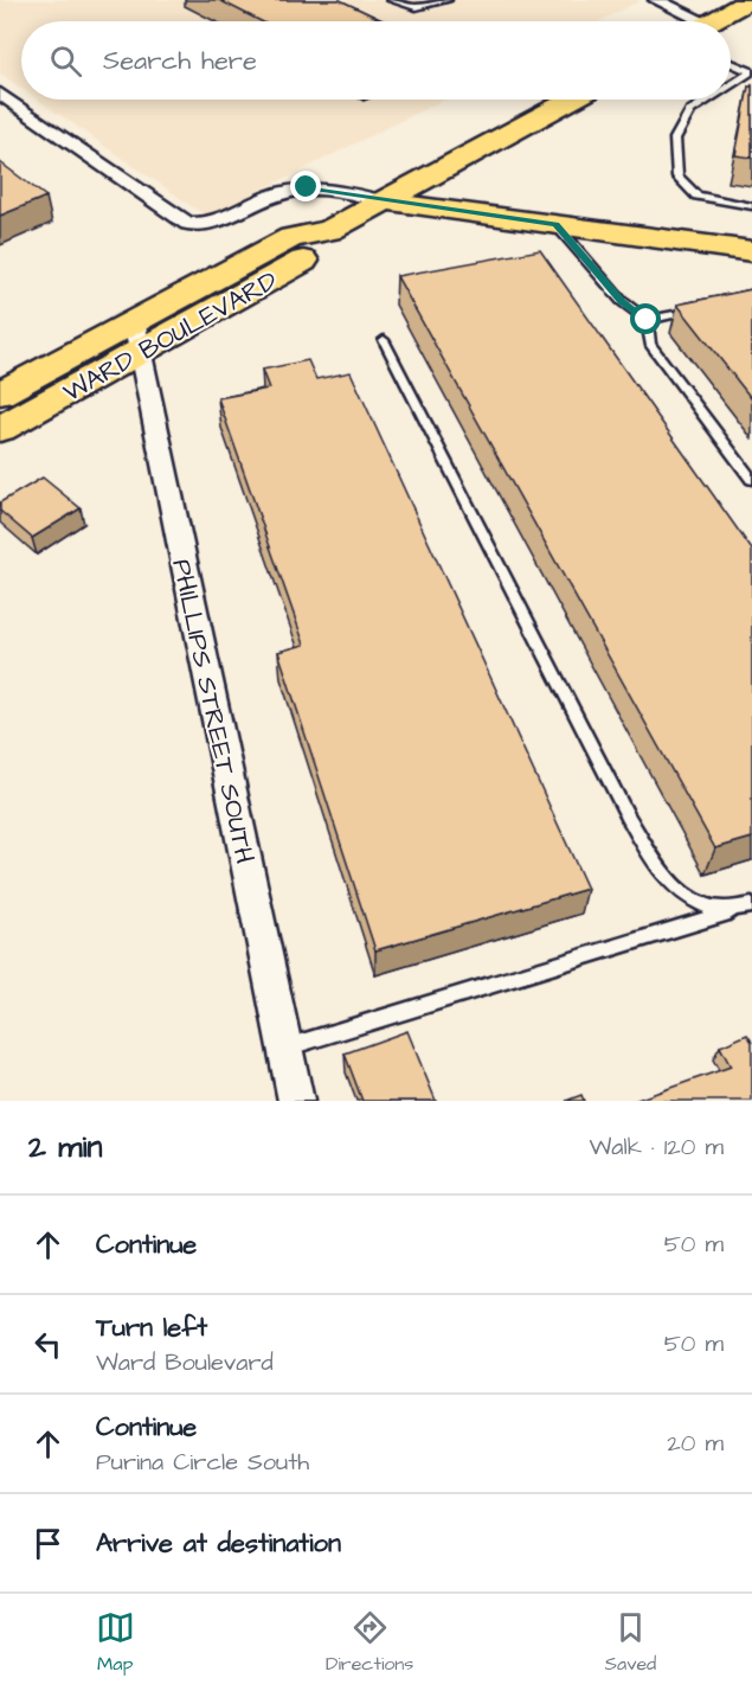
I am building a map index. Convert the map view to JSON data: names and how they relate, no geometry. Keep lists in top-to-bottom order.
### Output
{
  "streets": {
    "main road": ["WARD BOULEVARD"],
    "street": ["PHILLIPS STREET SOUTH"]
  },
  "crossings": [
    ["WARD BOULEVARD", "PHILLIPS STREET SOUTH"]
  ],
  "page": {
    "search": "Search here",
    "heading": ["2 min", "Walk · 120 m"],
    "list": [
      ["Continue", "50 m"],
      ["Turn left", "Ward Boulevard", "50 m"],
      ["Continue", "Purina Circle South", "20 m"],
      "Arrive at destination"
    ],
    "nav": ["Map", "Directions", "Saved"]
  }
}
